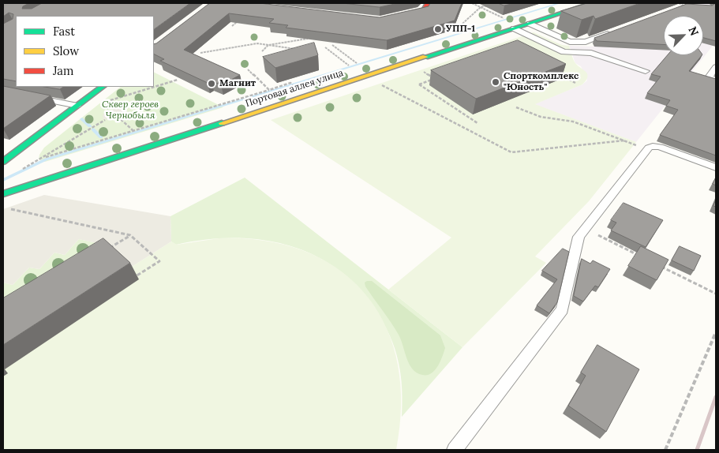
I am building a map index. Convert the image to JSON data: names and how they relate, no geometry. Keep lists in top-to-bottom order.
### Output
{
  "streets": {
    "street": ["Портовая аллея улица"]
  },
  "parks": ["Сквер героев Чернобыля"],
  "places": ["УПП-1", "Спорткомплекс \"Юность\"", "Магнит"],
  "legend": ["Fast", "Slow", "Jam"],
  "north": "top right"
}
